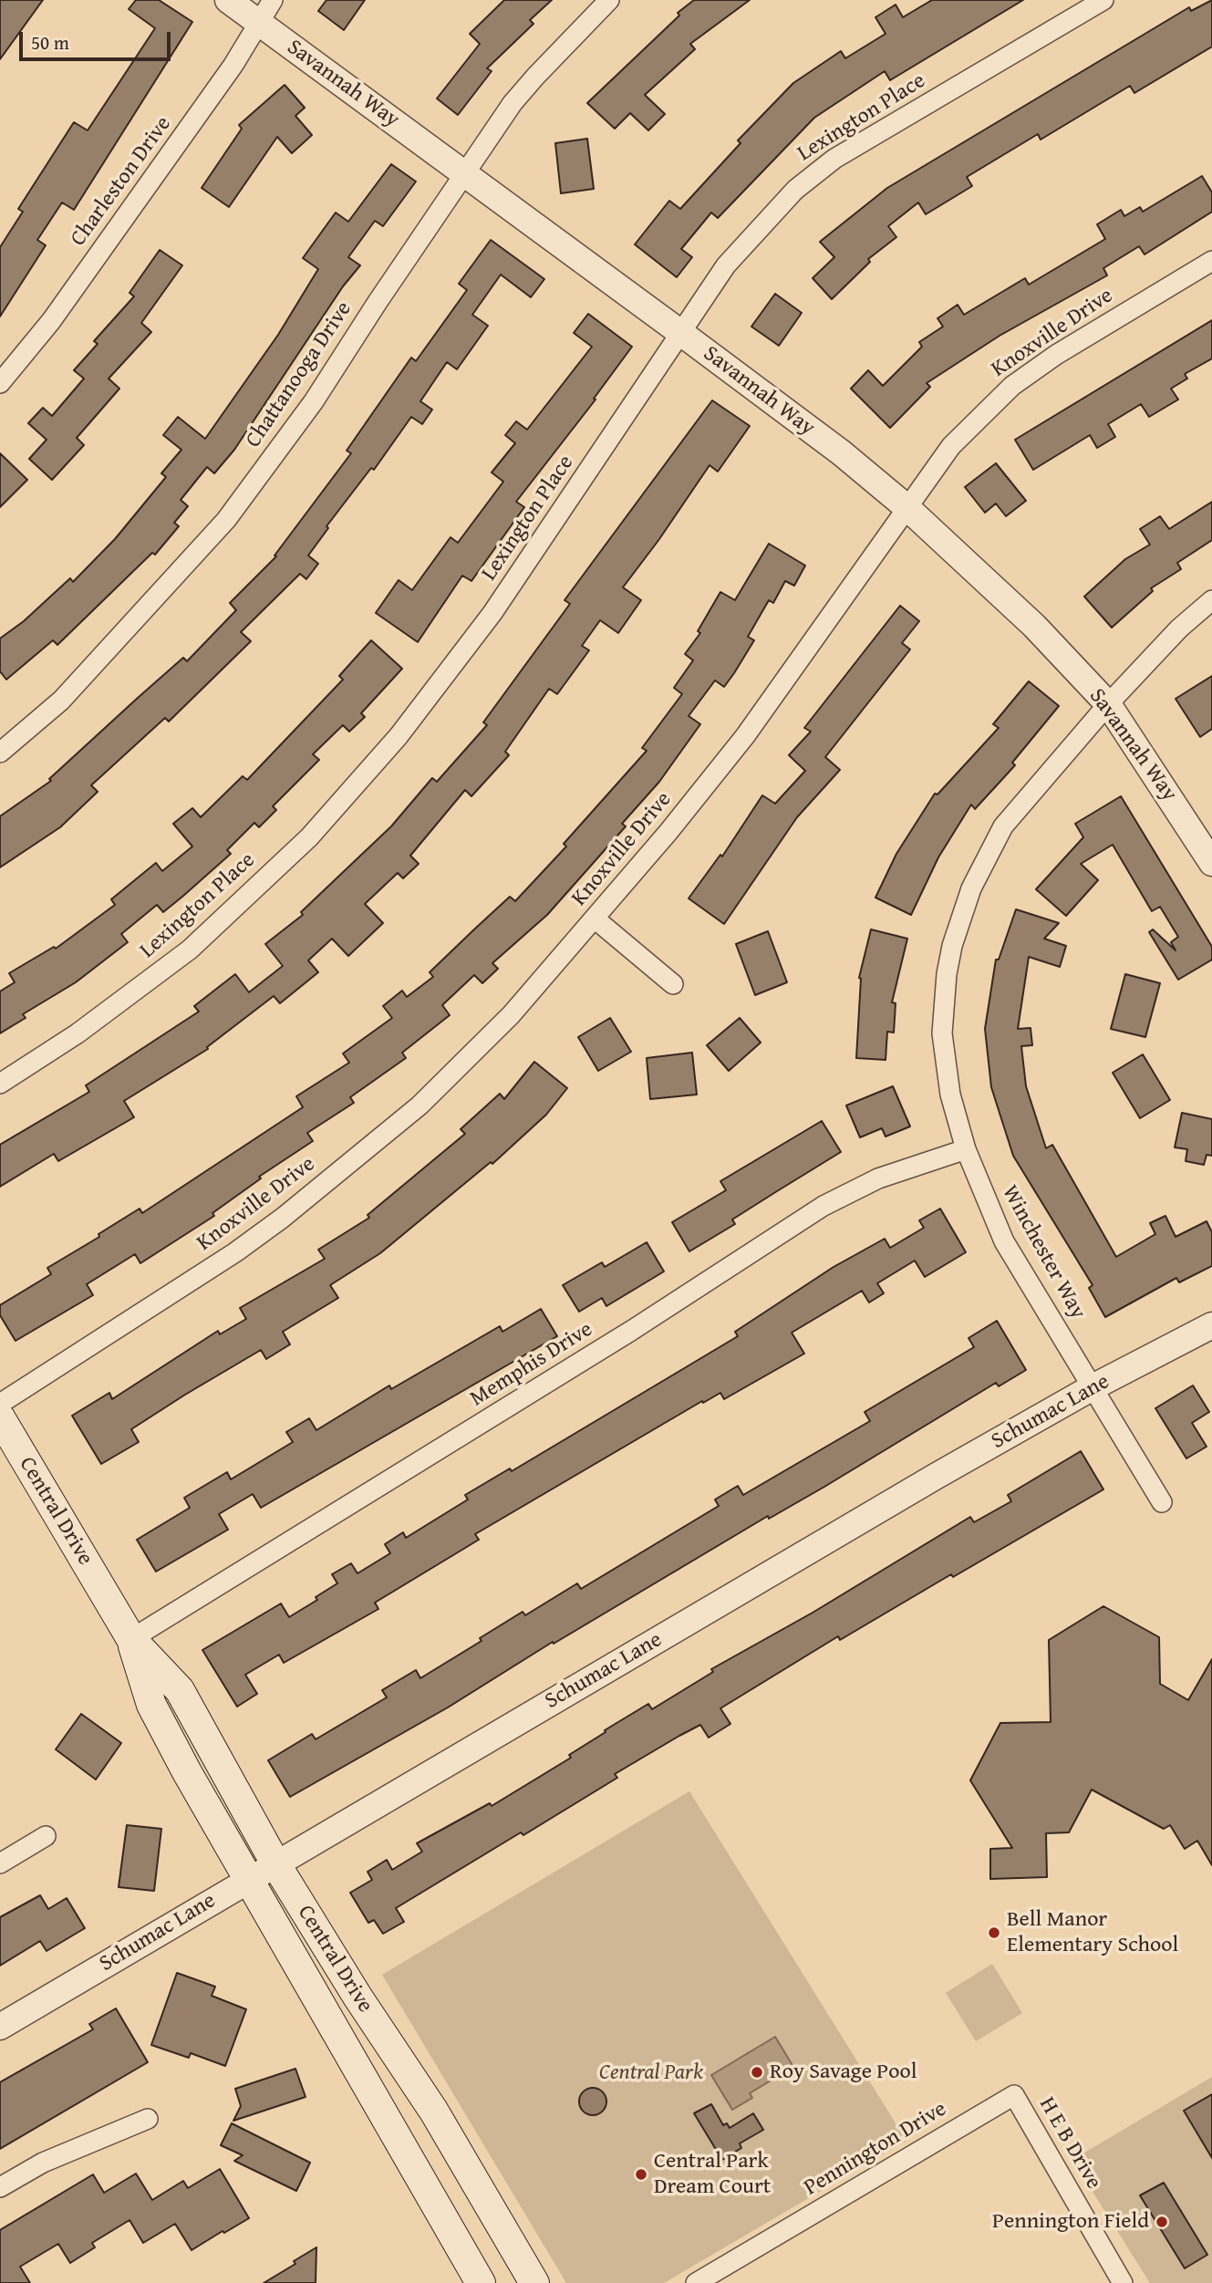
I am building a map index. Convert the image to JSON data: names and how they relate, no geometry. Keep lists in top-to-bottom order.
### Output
{
  "streets": {
    "main road": ["Central Drive"],
    "street": [
      "Savannah Way",
      "Lexington Place",
      "Charleston Drive",
      "Knoxville Drive",
      "Chattanooga Drive",
      "Winchester Way",
      "Memphis Drive",
      "Schumac Lane",
      "H E B Drive",
      "Pennington Drive"
    ]
  },
  "crossings": [
    ["Savannah Way", "Lexington Place"],
    ["Savannah Way", "Charleston Drive"],
    ["Savannah Way", "Knoxville Drive"],
    ["Savannah Way", "Chattanooga Drive"],
    ["Savannah Way", "Winchester Way"],
    ["Winchester Way", "Memphis Drive"],
    ["Winchester Way", "Schumac Lane"],
    ["Memphis Drive", "Central Drive"],
    ["Schumac Lane", "Central Drive"],
    ["H E B Drive", "Pennington Drive"]
  ],
  "parks": ["Central Park"],
  "places": [
    "Bell Manor Elementary School",
    "Roy Savage Pool",
    "Central Park Dream Court",
    "Pennington Field"
  ],
  "scale_bar": "50 m"
}
